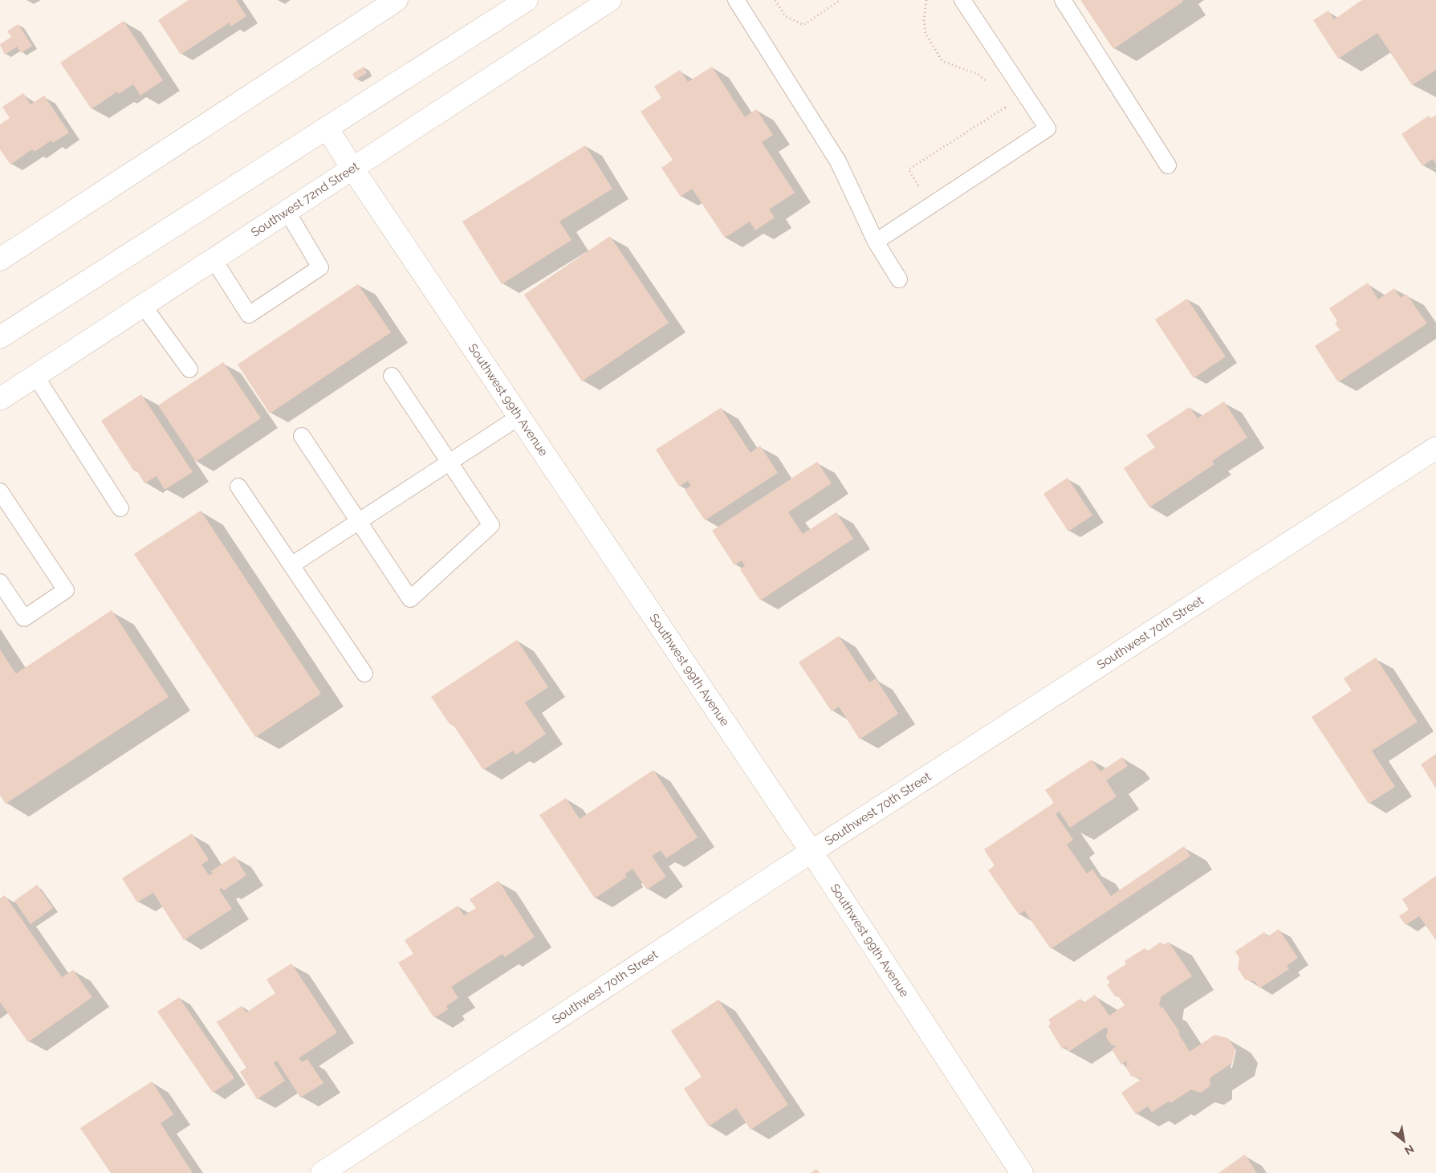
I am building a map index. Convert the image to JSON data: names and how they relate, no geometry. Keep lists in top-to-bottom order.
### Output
{
  "streets": {
    "street": ["Southwest 72nd Street", "Southwest 99th Avenue", "Southwest 70th Street"]
  },
  "crossings": [
    ["Southwest 72nd Street", "Southwest 99th Avenue"],
    ["Southwest 99th Avenue", "Southwest 70th Street"]
  ],
  "north": "bottom right"
}
